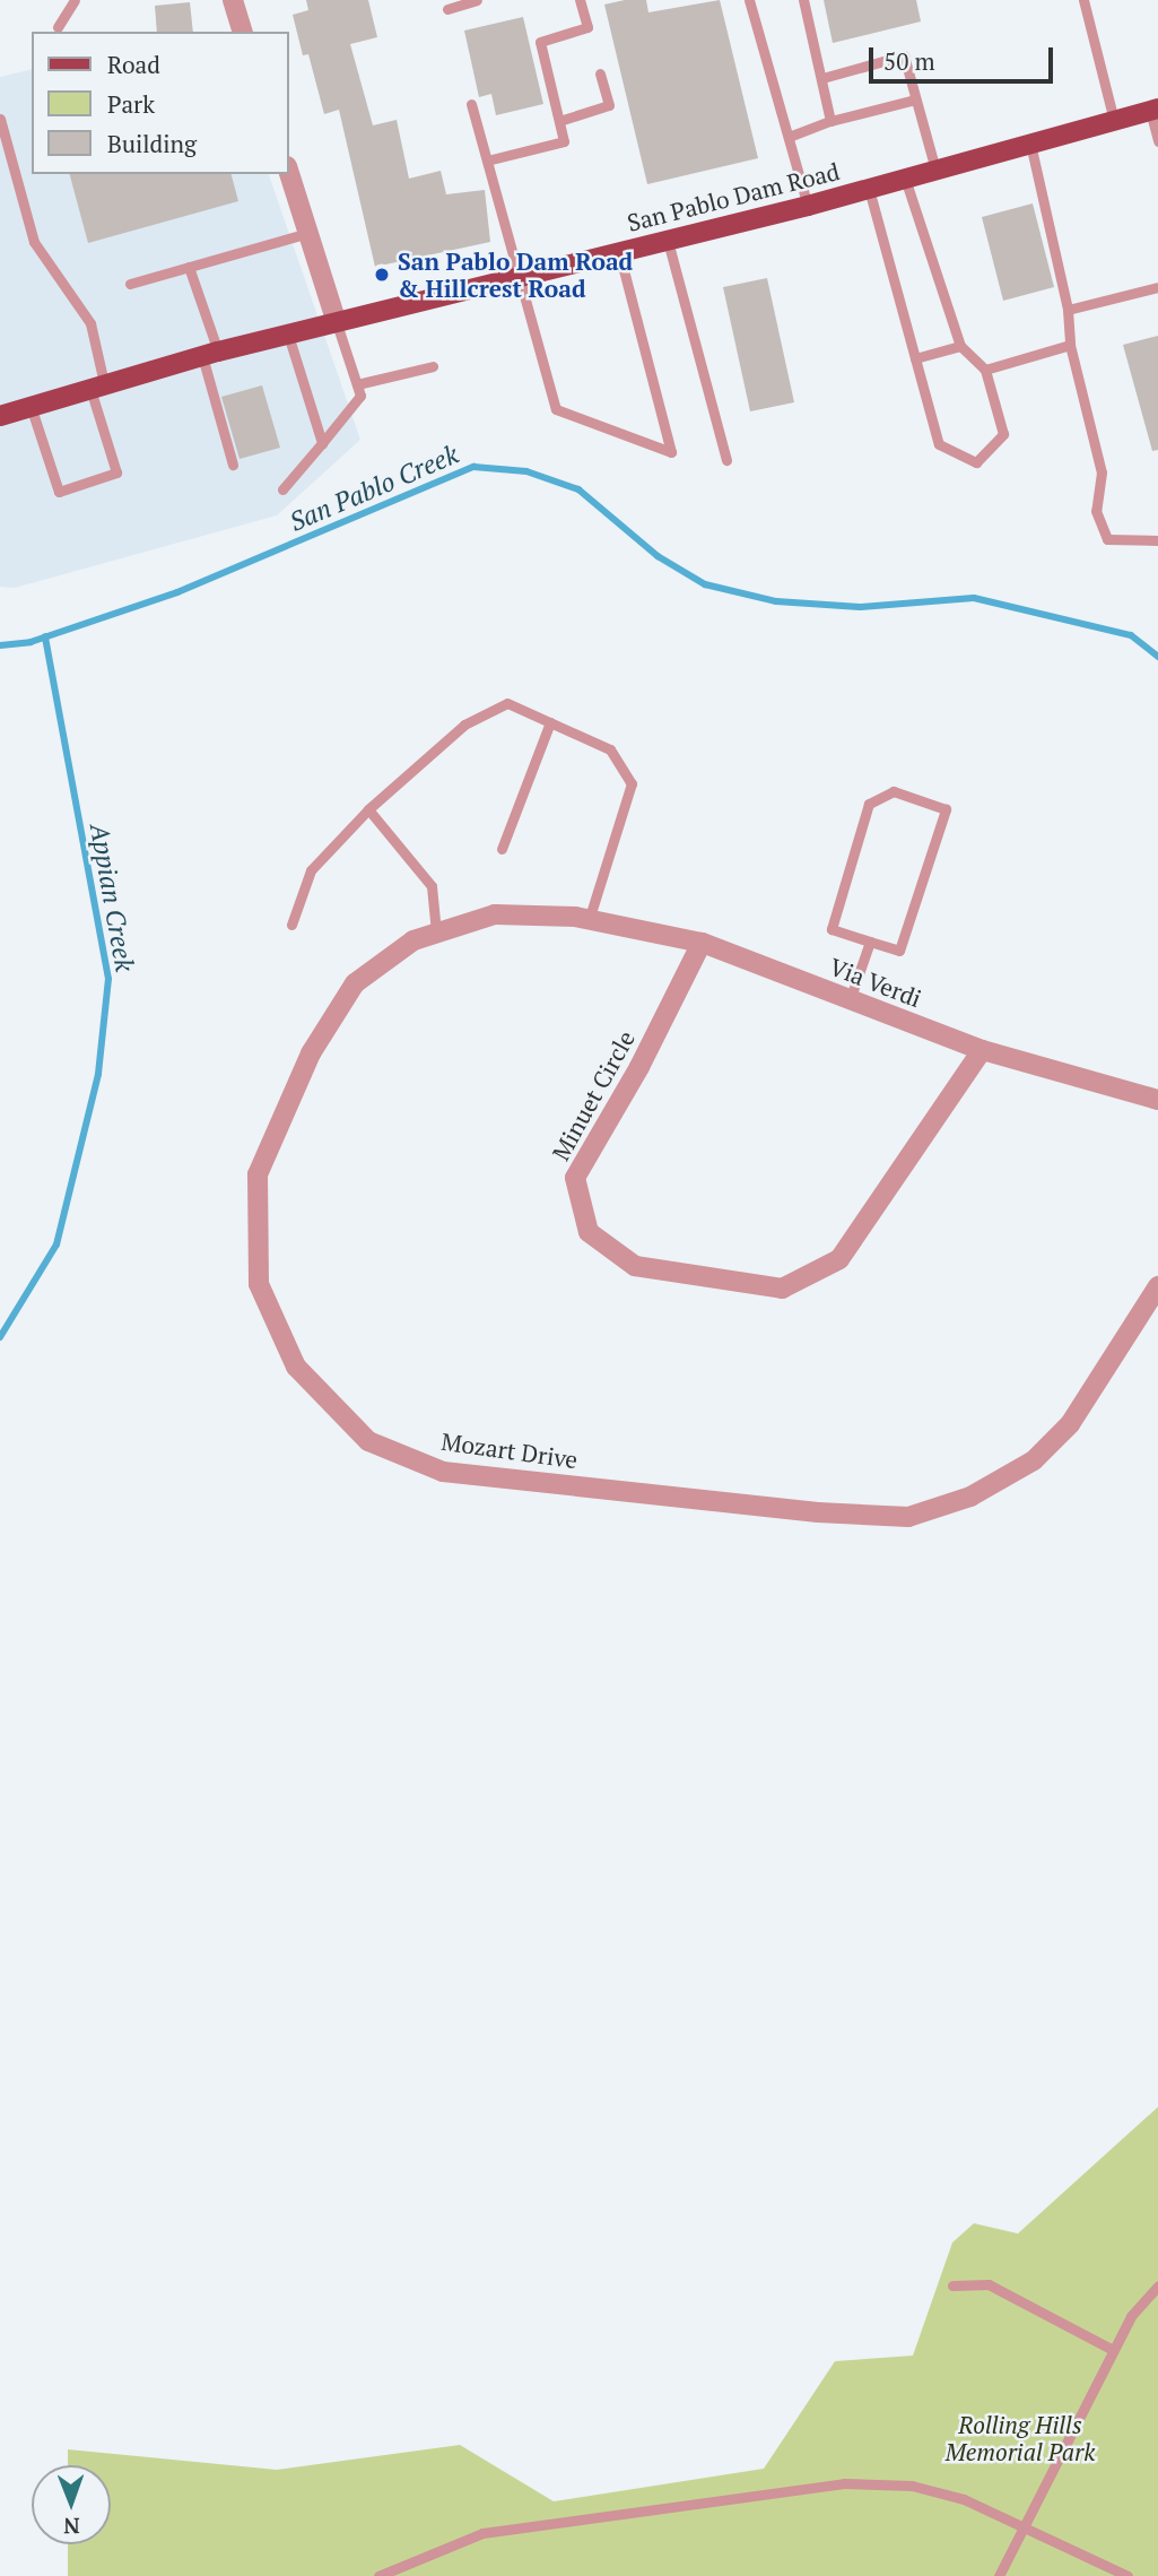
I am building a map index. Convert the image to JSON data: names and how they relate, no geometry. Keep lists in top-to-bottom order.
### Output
{
  "streets": {
    "main road": ["San Pablo Dam Road"],
    "street": ["Via Verdi", "Minuet Circle", "Mozart Drive"]
  },
  "crossings": [
    ["Via Verdi", "Minuet Circle"],
    ["Via Verdi", "Mozart Drive"]
  ],
  "water": ["San Pablo Creek", "Appian Creek"],
  "parks": ["Rolling Hills Memorial Park"],
  "places": ["San Pablo Dam Road & Hillcrest Road"],
  "legend": ["Road", "Park", "Building"],
  "scale_bar": "50 m",
  "north": "bottom"
}
